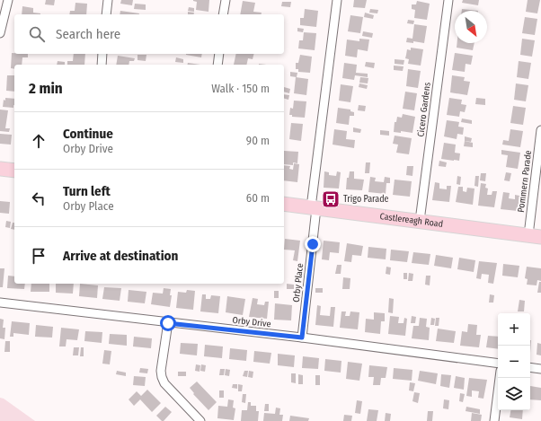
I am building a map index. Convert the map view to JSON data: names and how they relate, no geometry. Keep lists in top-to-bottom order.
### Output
{
  "streets": {
    "main road": ["Castlereagh Road"],
    "street": [
      "Cicero Gardens",
      "Pommern Parade",
      "Orby Place",
      "Orby Drive"
    ]
  },
  "crossings": [
    ["Cicero Gardens", "Castlereagh Road"],
    ["Pommern Parade", "Castlereagh Road"],
    ["Castlereagh Road", "Orby Place"],
    ["Orby Place", "Orby Drive"]
  ],
  "places": {
    "bus stop": ["Trigo Parade"]
  },
  "north": "bottom right",
  "page": {
    "search": "Search here",
    "heading": ["2 min", "Walk · 150 m"],
    "list": [
      ["Continue", "Orby Drive", "90 m"],
      ["Turn left", "Orby Place", "60 m"],
      "Arrive at destination"
    ],
    "map_buttons": ["+", "−"]
  }
}
